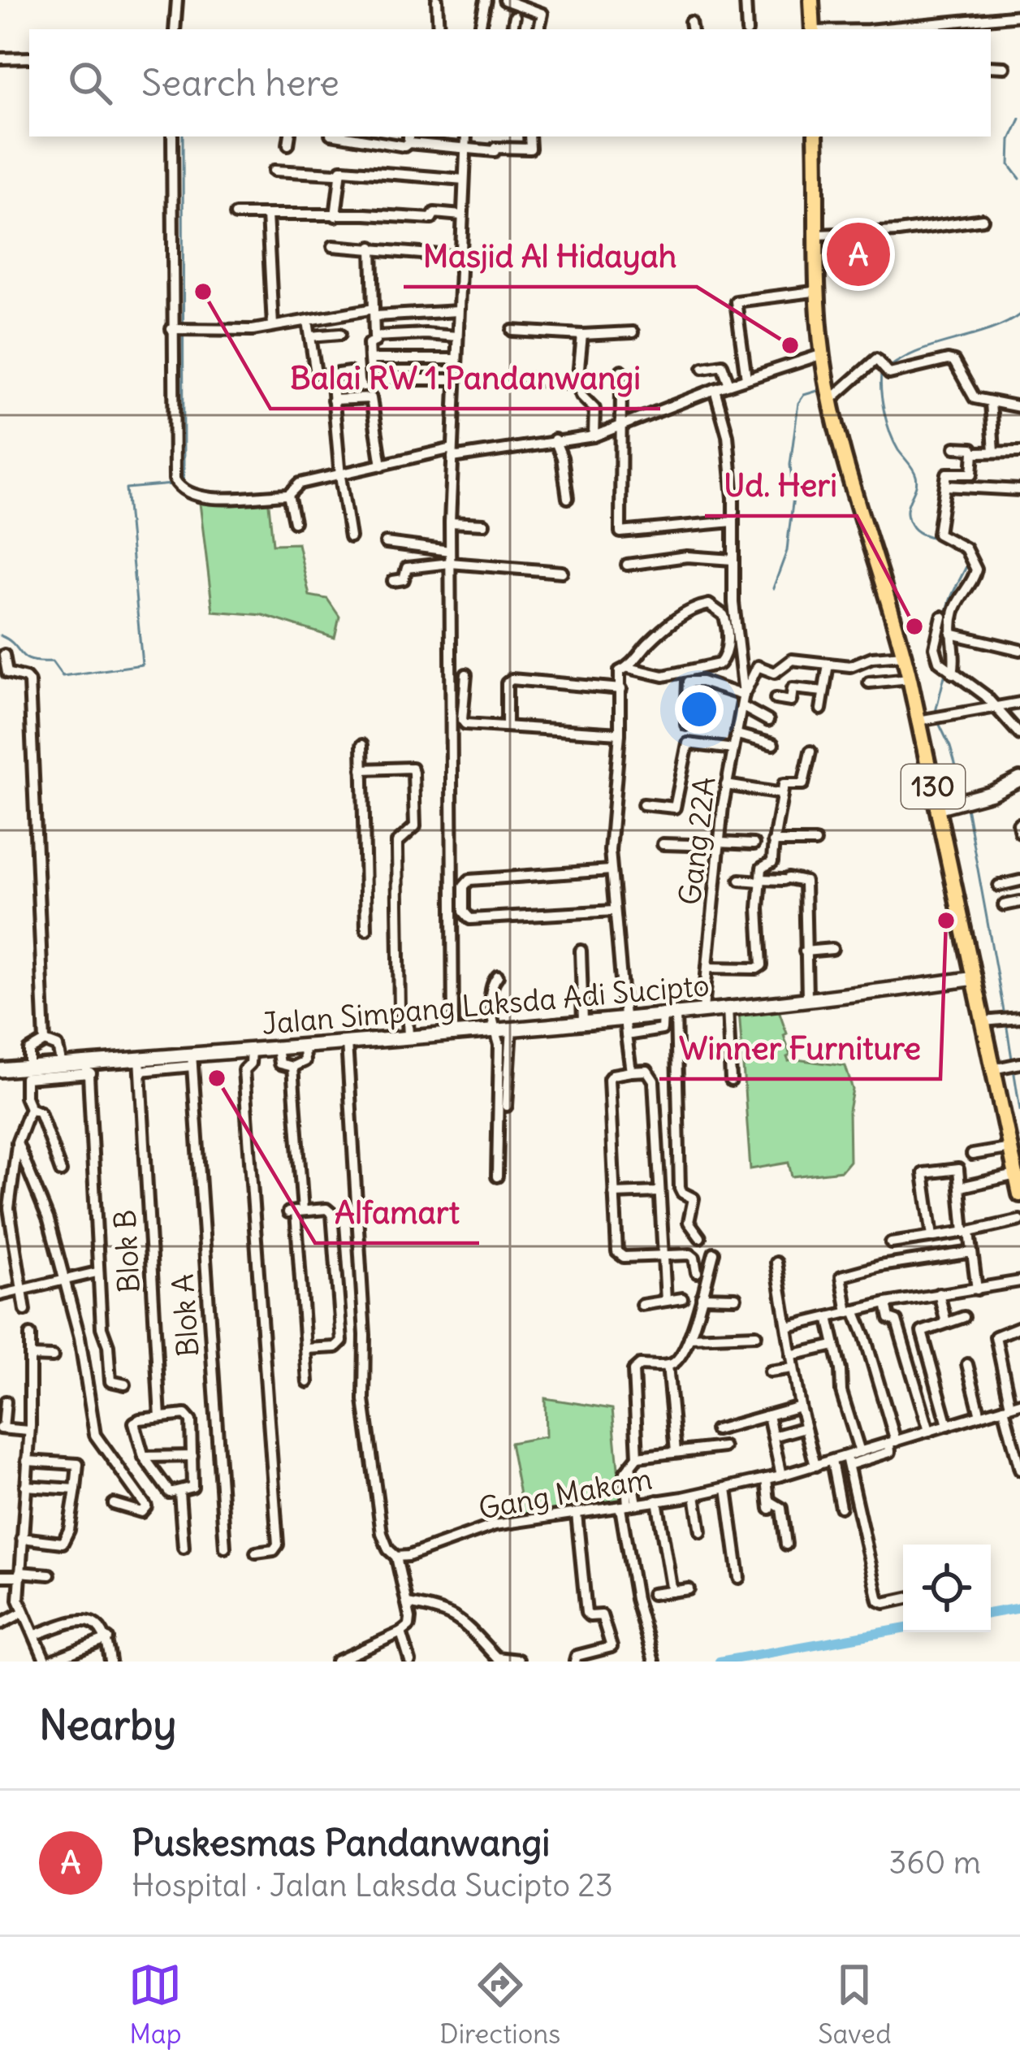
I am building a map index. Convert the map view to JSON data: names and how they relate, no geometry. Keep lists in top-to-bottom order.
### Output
{
  "streets": {
    "main road": ["130"],
    "street": [
      "Gang 22A",
      "Jalan Simpang Laksda Adi Sucipto",
      "Blok B",
      "Blok A",
      "Gang Makam"
    ]
  },
  "crossings": [
    ["130", "Jalan Simpang Laksda Adi Sucipto"],
    ["Gang 22A", "Jalan Simpang Laksda Adi Sucipto"],
    ["Jalan Simpang Laksda Adi Sucipto", "Blok B"],
    ["Jalan Simpang Laksda Adi Sucipto", "Blok A"]
  ],
  "places": [
    "Balai RW 1 Pandanwangi",
    "Masjid Al Hidayah",
    "Ud. Heri",
    "Winner Furniture",
    "Alfamart"
  ],
  "page": {
    "search": "Search here",
    "pins": "A",
    "heading": "Nearby",
    "list": [
      {
        "mark": "A",
        "name": "Puskesmas Pandanwangi",
        "note": "Hospital · Jalan Laksda Sucipto 23",
        "value": "360 m"
      }
    ],
    "nav": ["Map", "Directions", "Saved"]
  }
}
